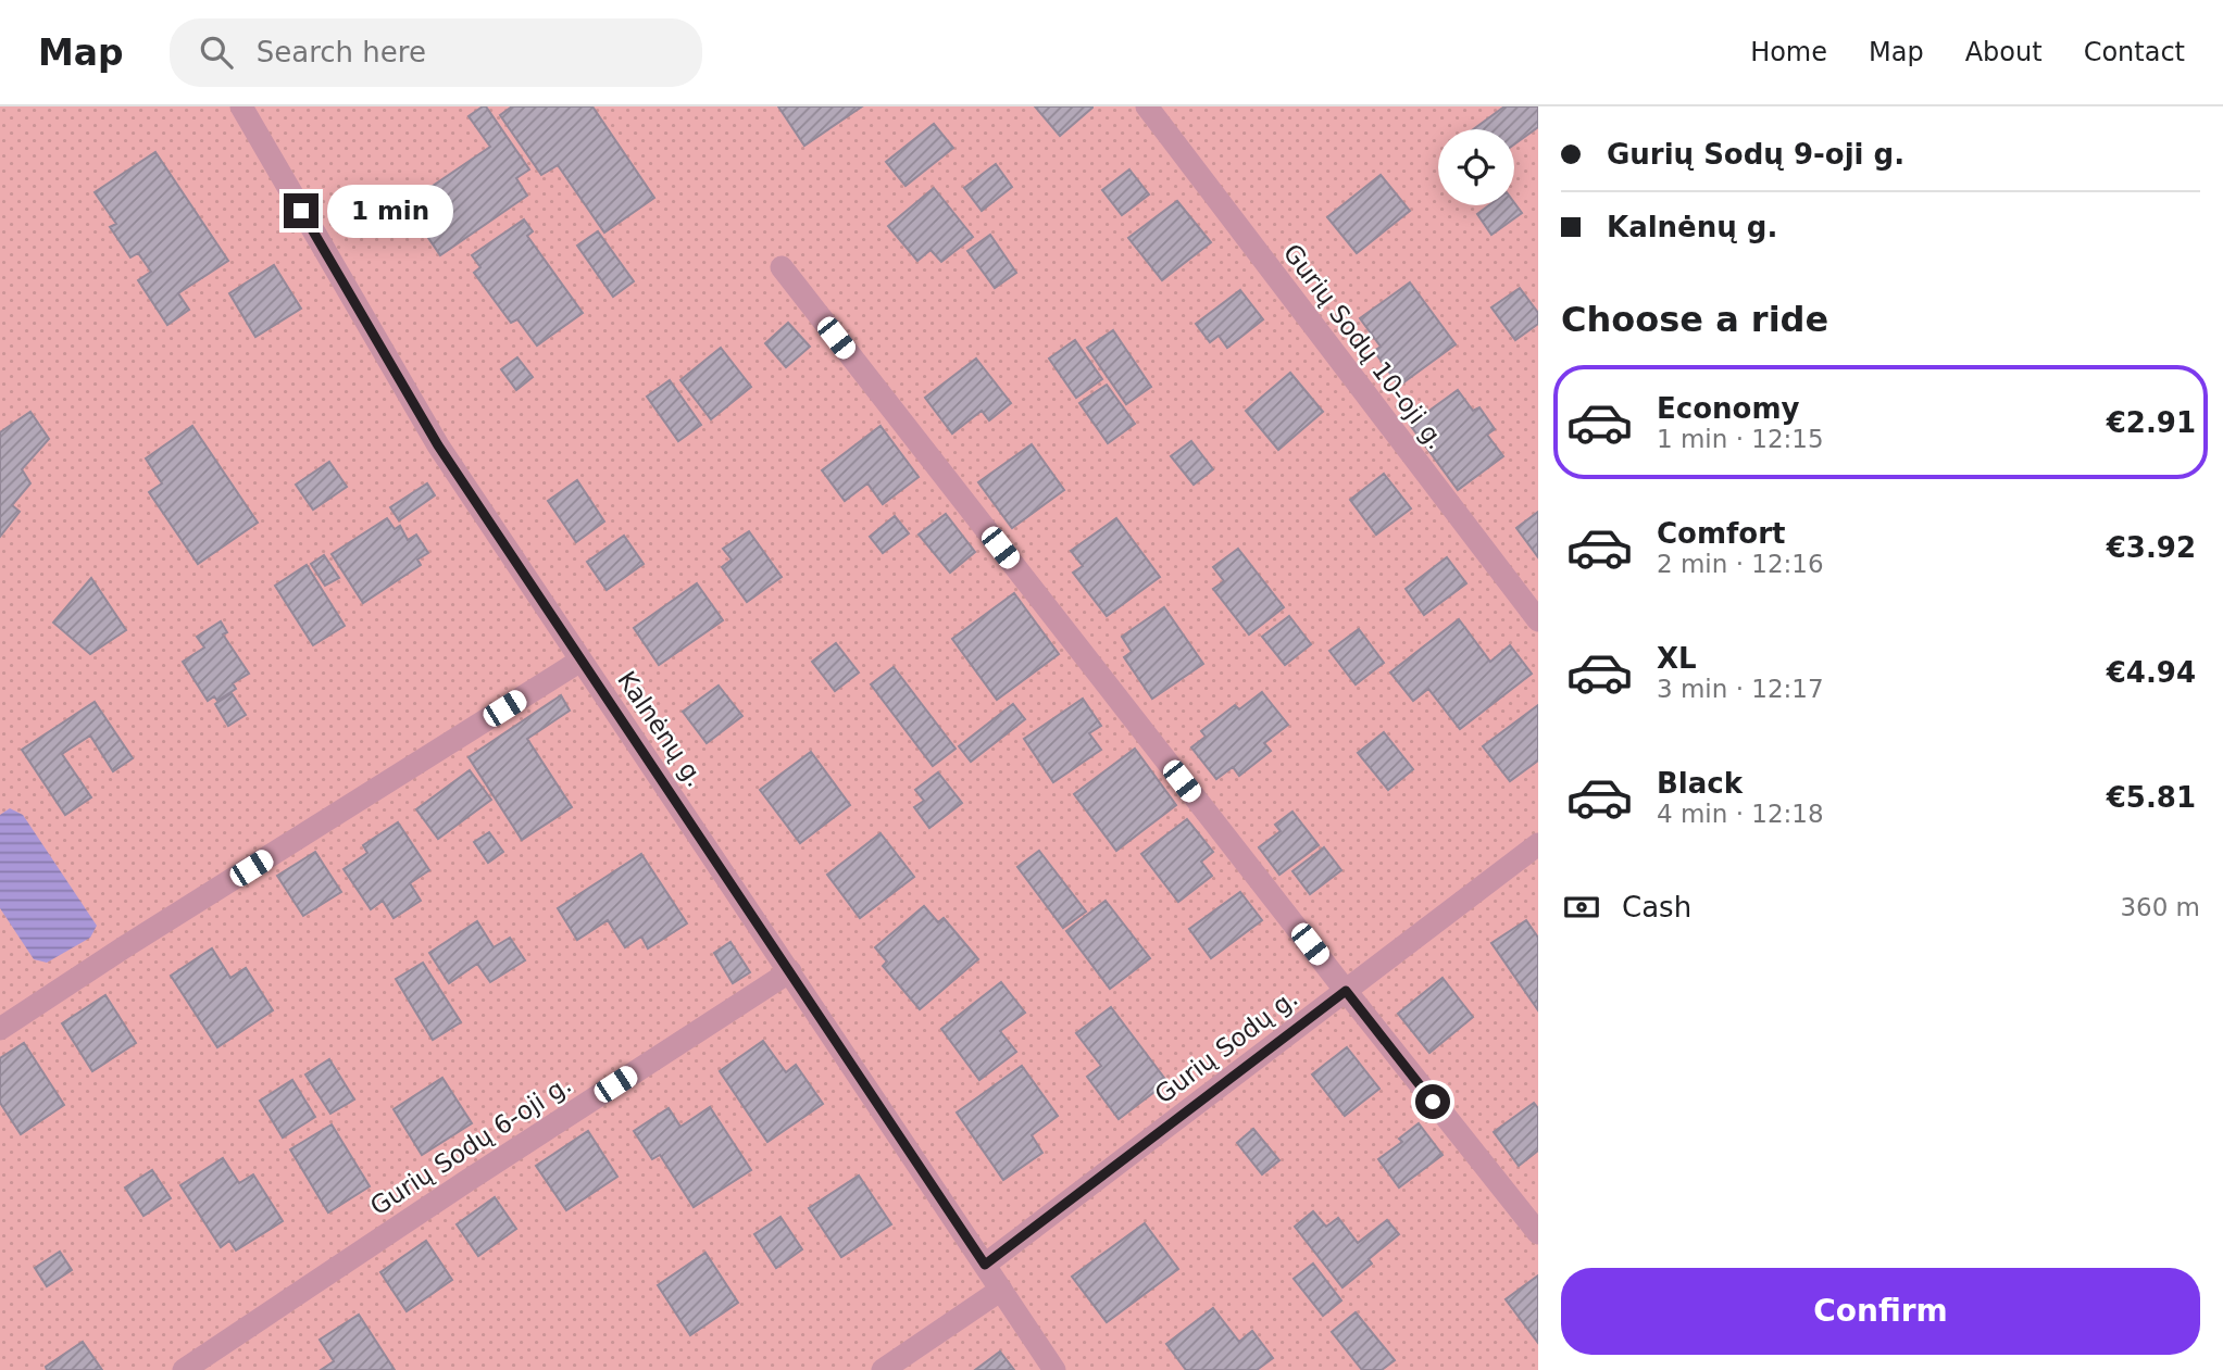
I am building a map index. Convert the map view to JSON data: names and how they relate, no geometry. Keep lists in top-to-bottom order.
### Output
{
  "streets": {
    "street": [
      "Gurių Sodų 10-oji g.",
      "Kalnėnų g.",
      "Gurių Sodų g.",
      "Gurių Sodų 6-oji g."
    ]
  },
  "crossings": [
    ["Kalnėnų g.", "Gurių Sodų g."],
    ["Kalnėnų g.", "Gurių Sodų 6-oji g."]
  ],
  "page": {
    "header": "Map",
    "search": "Search here",
    "nav": [
      "Home",
      "Map",
      "About",
      "Contact"
    ],
    "banner": ["Gurių Sodų 9-oji g.", "Kalnėnų g."],
    "bubble": "1 min",
    "heading": "Choose a ride",
    "list": [
      {
        "name": "Economy",
        "note": "1 min · 12:15",
        "value": "€2.91"
      },
      {
        "name": "Comfort",
        "note": "2 min · 12:16",
        "value": "€3.92"
      },
      {
        "name": "XL",
        "note": "3 min · 12:17",
        "value": "€4.94"
      },
      {
        "name": "Black",
        "note": "4 min · 12:18",
        "value": "€5.81"
      }
    ],
    "pay": ["Cash", "360 m"],
    "buttons": "Confirm"
  }
}
